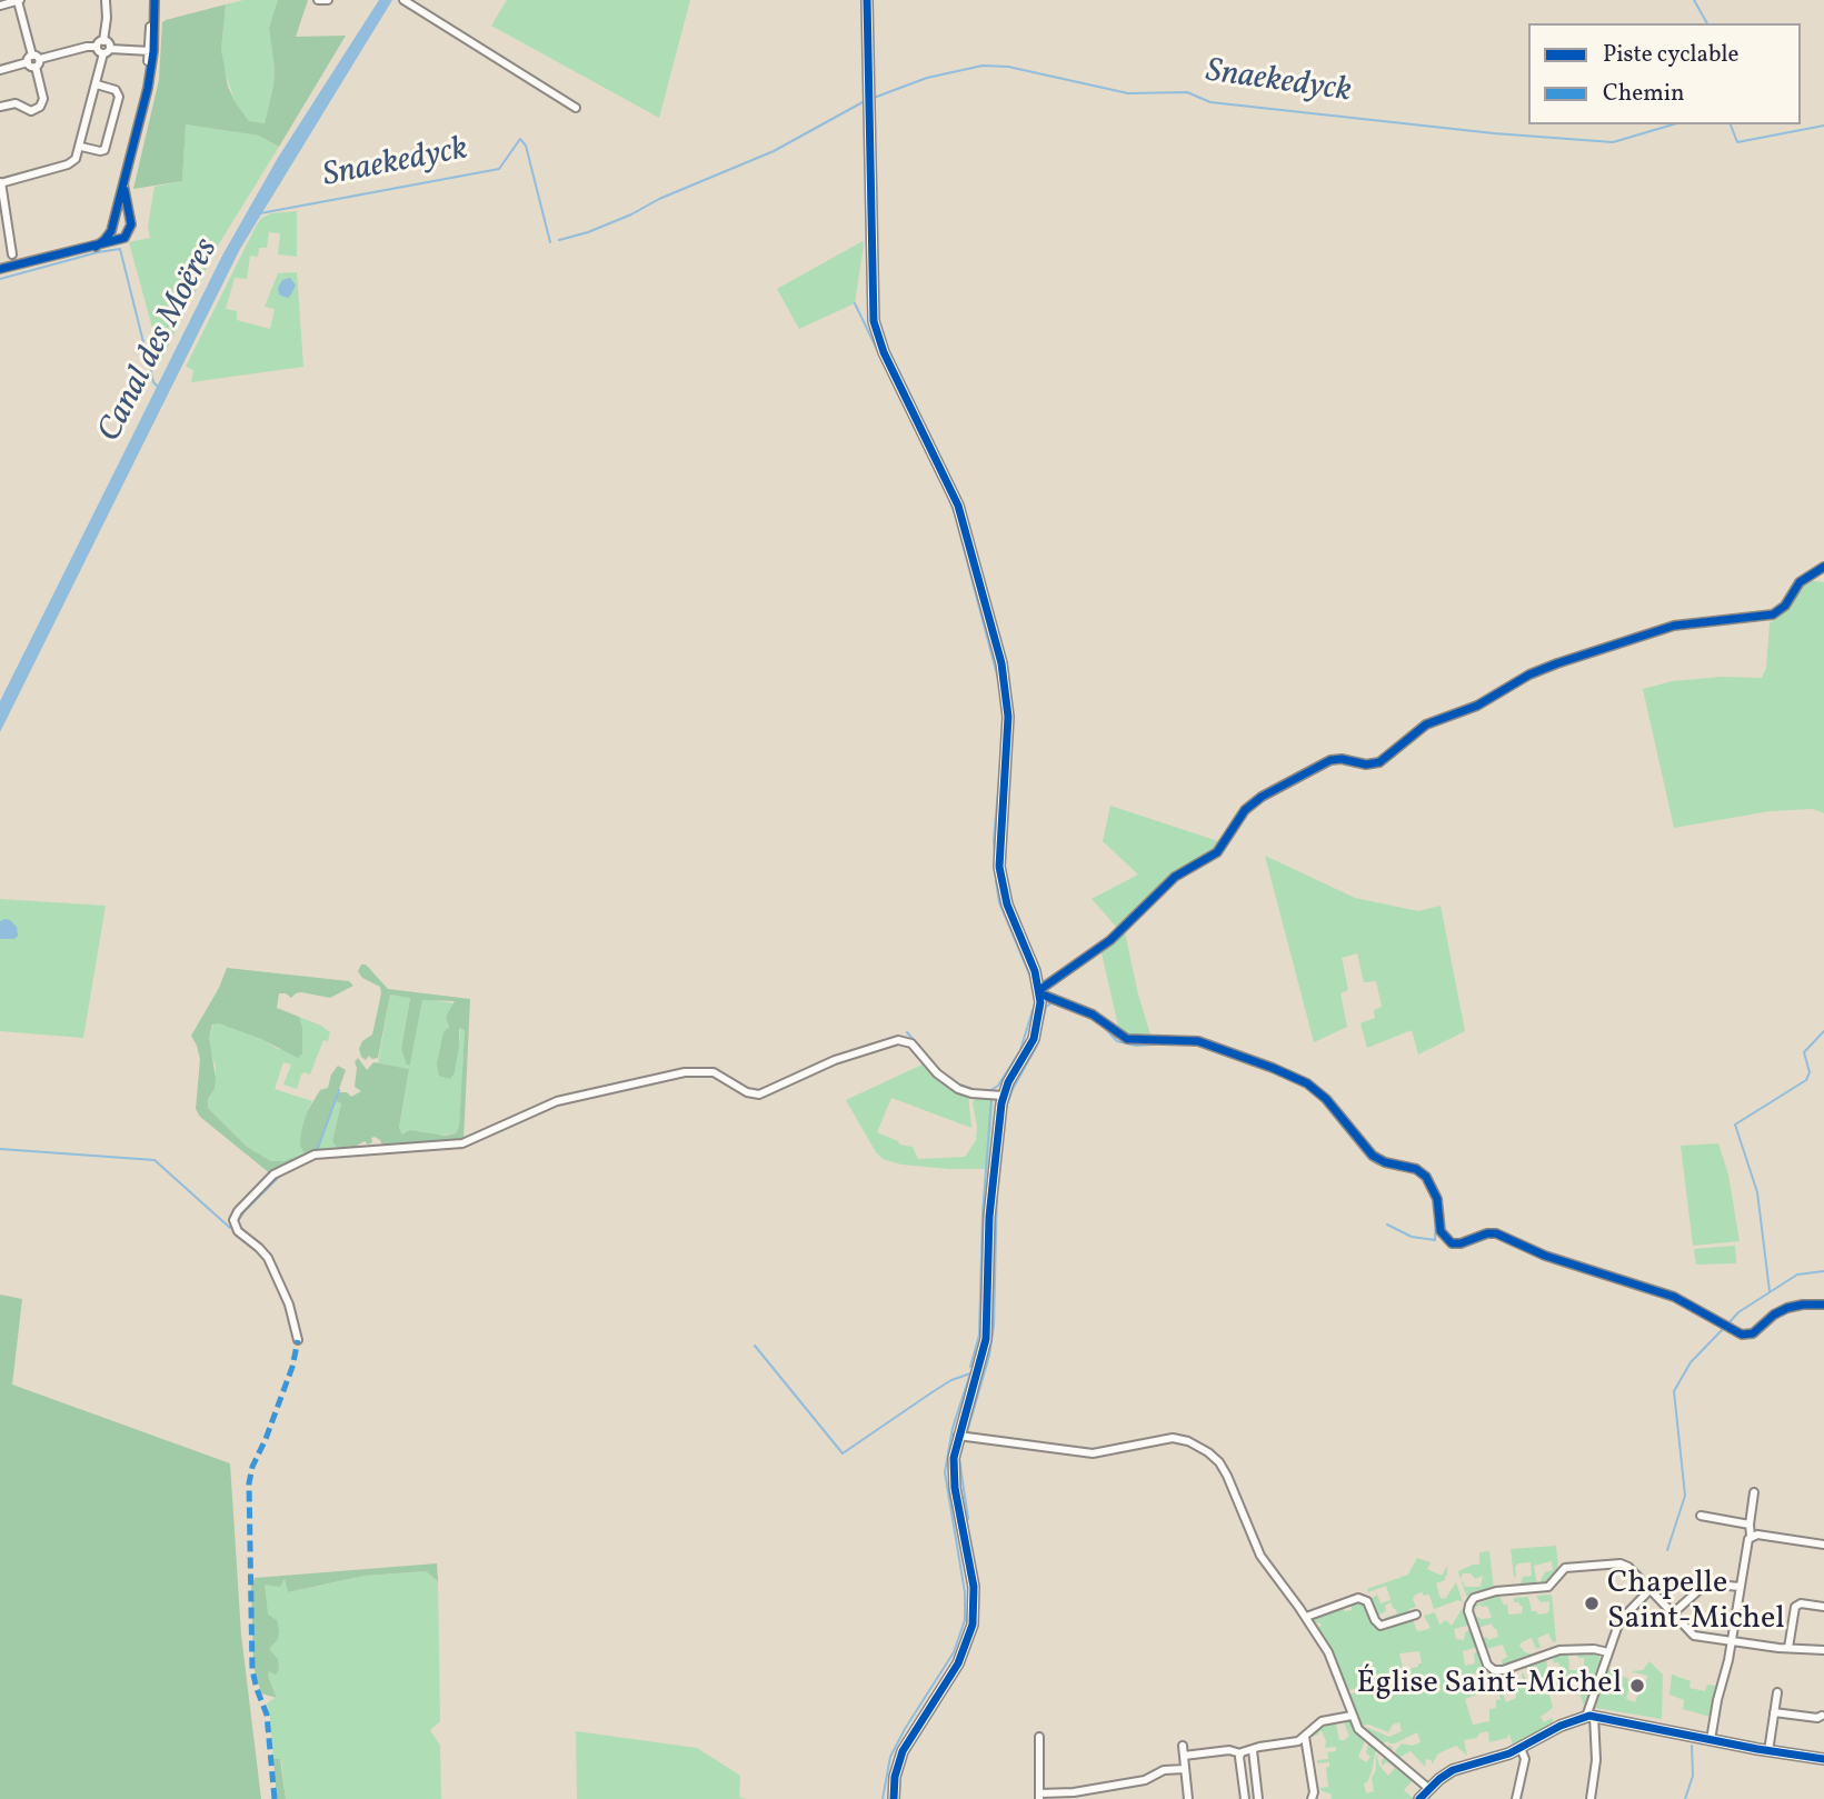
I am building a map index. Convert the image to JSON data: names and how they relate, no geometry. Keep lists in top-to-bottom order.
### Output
{
  "water": ["Snaekedyck", "Canal des Moëres"],
  "places": ["Chapelle Saint-Michel", "Église Saint-Michel"],
  "legend": ["Piste cyclable", "Chemin"]
}
